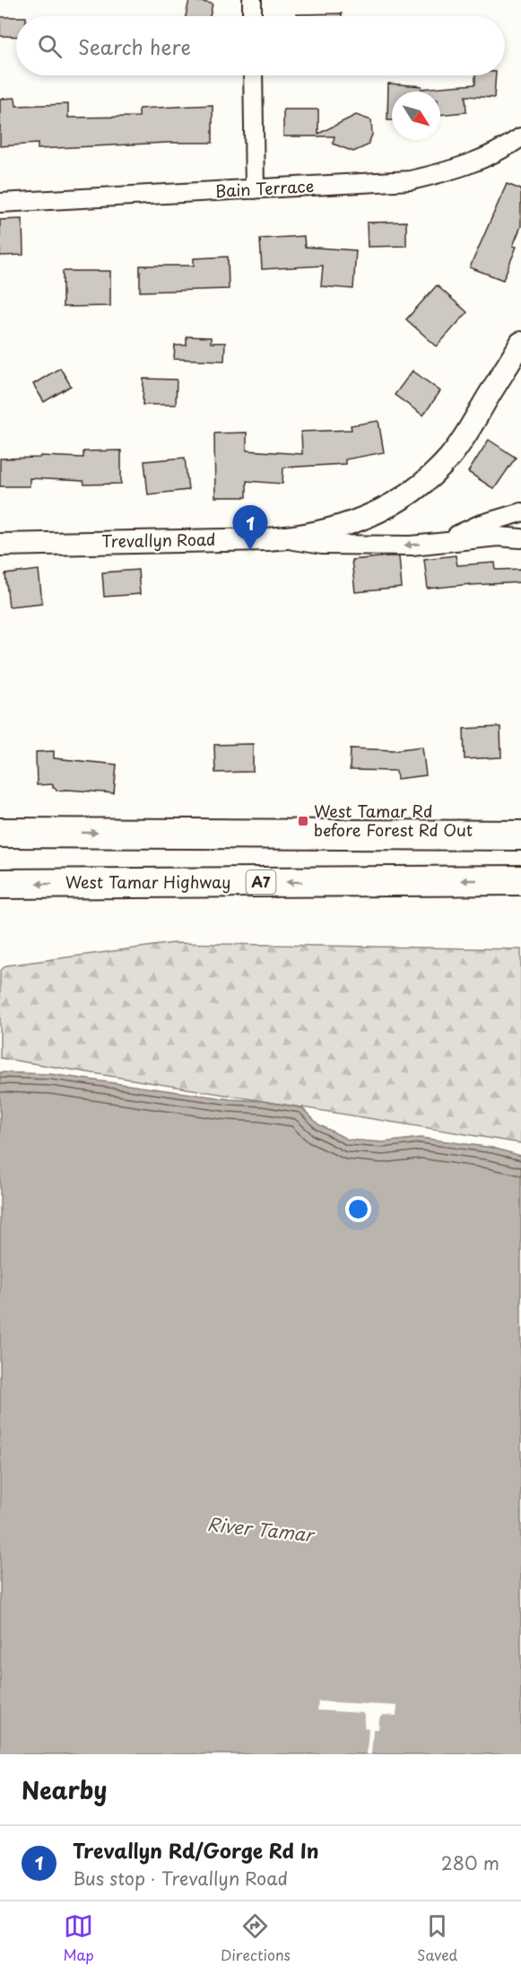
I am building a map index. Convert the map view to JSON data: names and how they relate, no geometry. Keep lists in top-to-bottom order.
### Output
{
  "streets": {
    "highway": ["A7", "West Tamar Highway"],
    "street": ["Bain Terrace", "Trevallyn Road"]
  },
  "water": ["River Tamar"],
  "places": {
    "transit": ["West Tamar Rd before Forest Rd Out"]
  },
  "north": "bottom right",
  "page": {
    "search": "Search here",
    "pins": "1",
    "heading": "Nearby",
    "list": [
      {
        "mark": "1",
        "name": "Trevallyn Rd/Gorge Rd In",
        "note": "Bus stop · Trevallyn Road",
        "value": "280 m"
      }
    ],
    "nav": ["Map", "Directions", "Saved"]
  }
}
